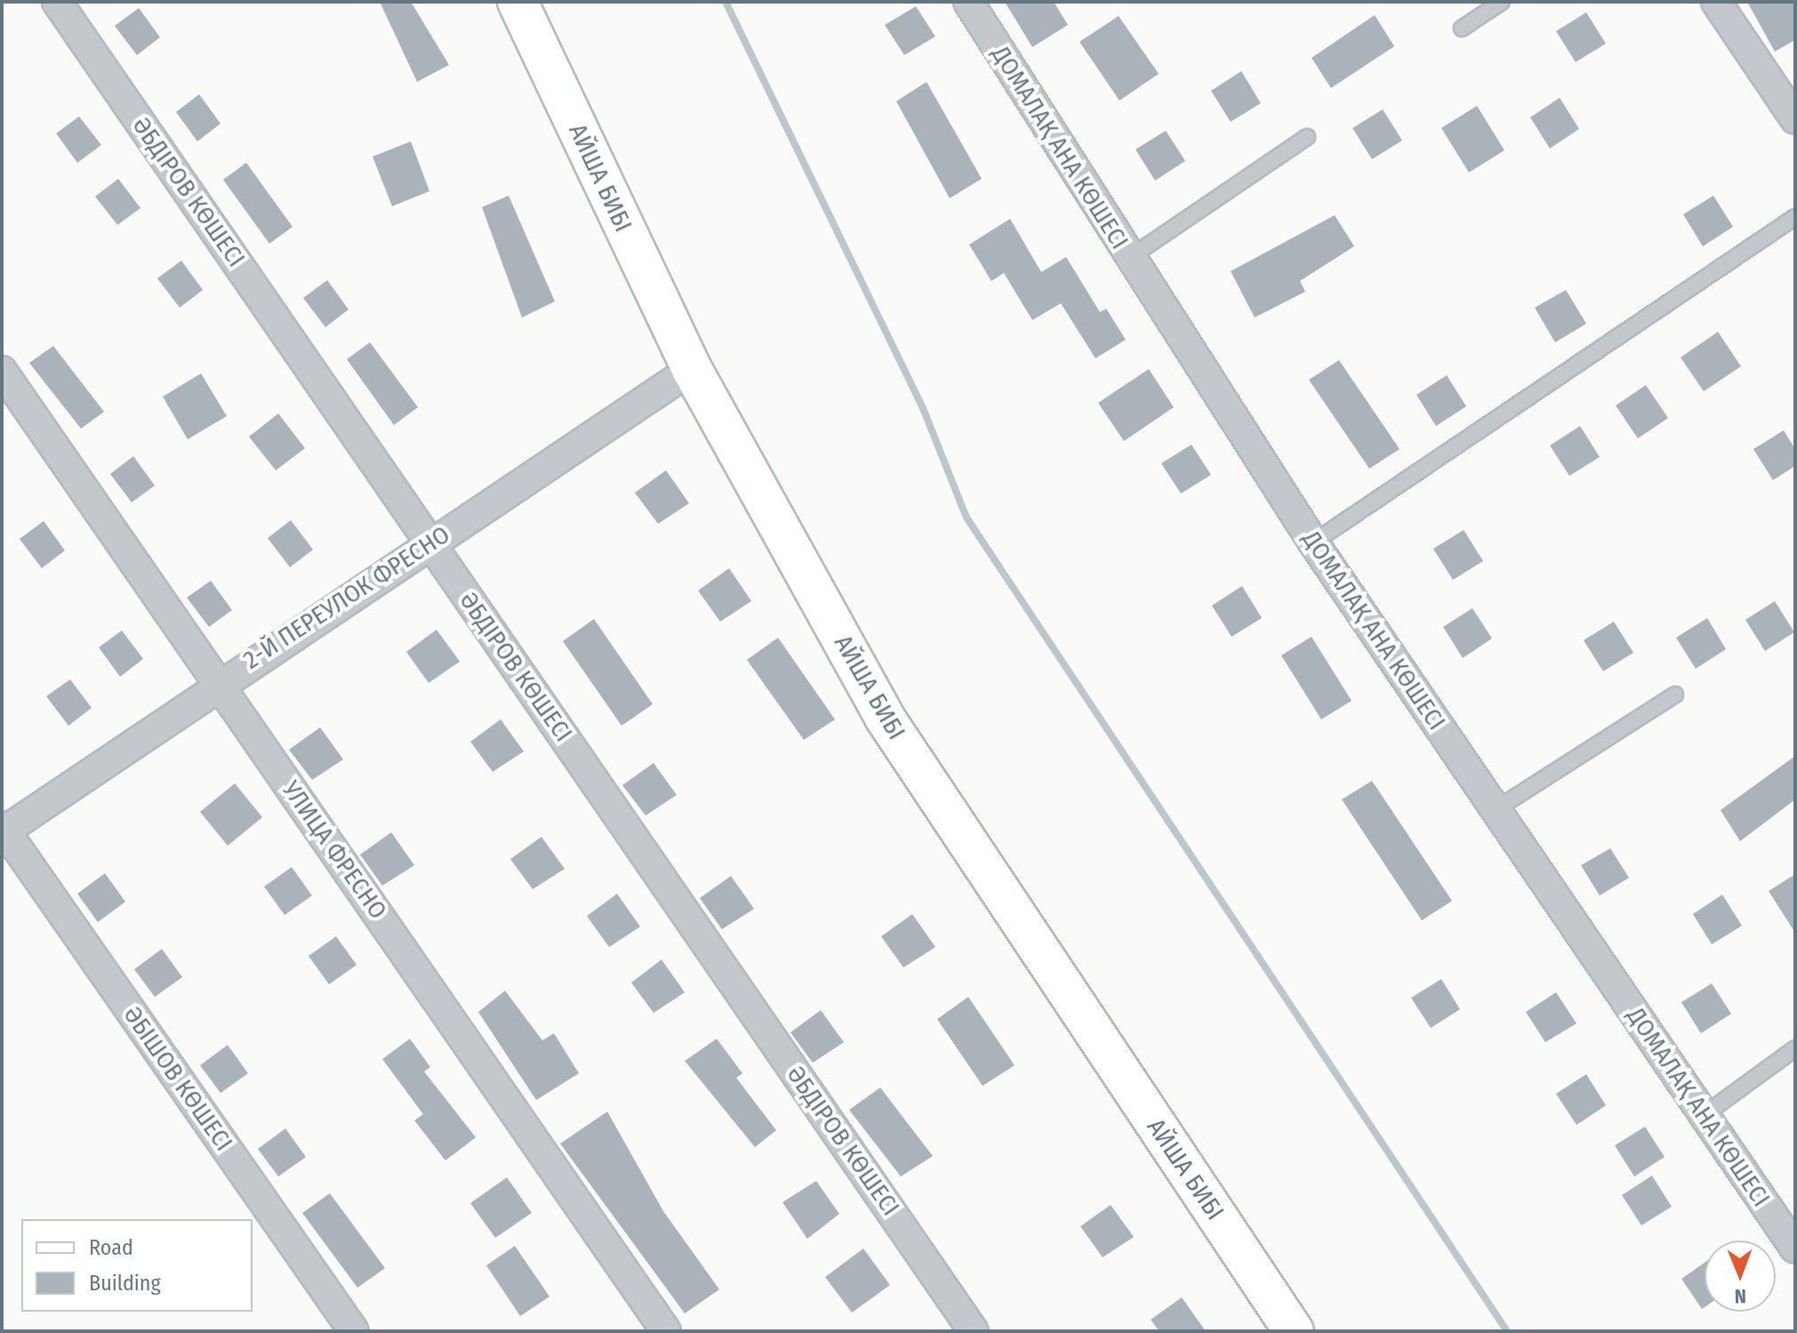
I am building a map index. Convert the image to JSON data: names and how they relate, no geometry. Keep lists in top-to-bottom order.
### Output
{
  "streets": {
    "main road": ["АЙША БИБІ"],
    "street": [
      "ДОМАЛАҚ АНА КӨШЕСІ",
      "ӘБДІРОВ КӨШЕСІ",
      "2-Й ПЕРЕУЛОК ФРЕСНО",
      "УЛИЦА ФРЕСНО",
      "ӘБІШОВ КӨШЕСІ"
    ]
  },
  "crossings": [
    ["АЙША БИБІ", "2-Й ПЕРЕУЛОК ФРЕСНО"],
    ["ӘБДІРОВ КӨШЕСІ", "2-Й ПЕРЕУЛОК ФРЕСНО"],
    ["2-Й ПЕРЕУЛОК ФРЕСНО", "УЛИЦА ФРЕСНО"],
    ["2-Й ПЕРЕУЛОК ФРЕСНО", "ӘБІШОВ КӨШЕСІ"]
  ],
  "legend": ["Road", "Building"],
  "north": "bottom"
}
